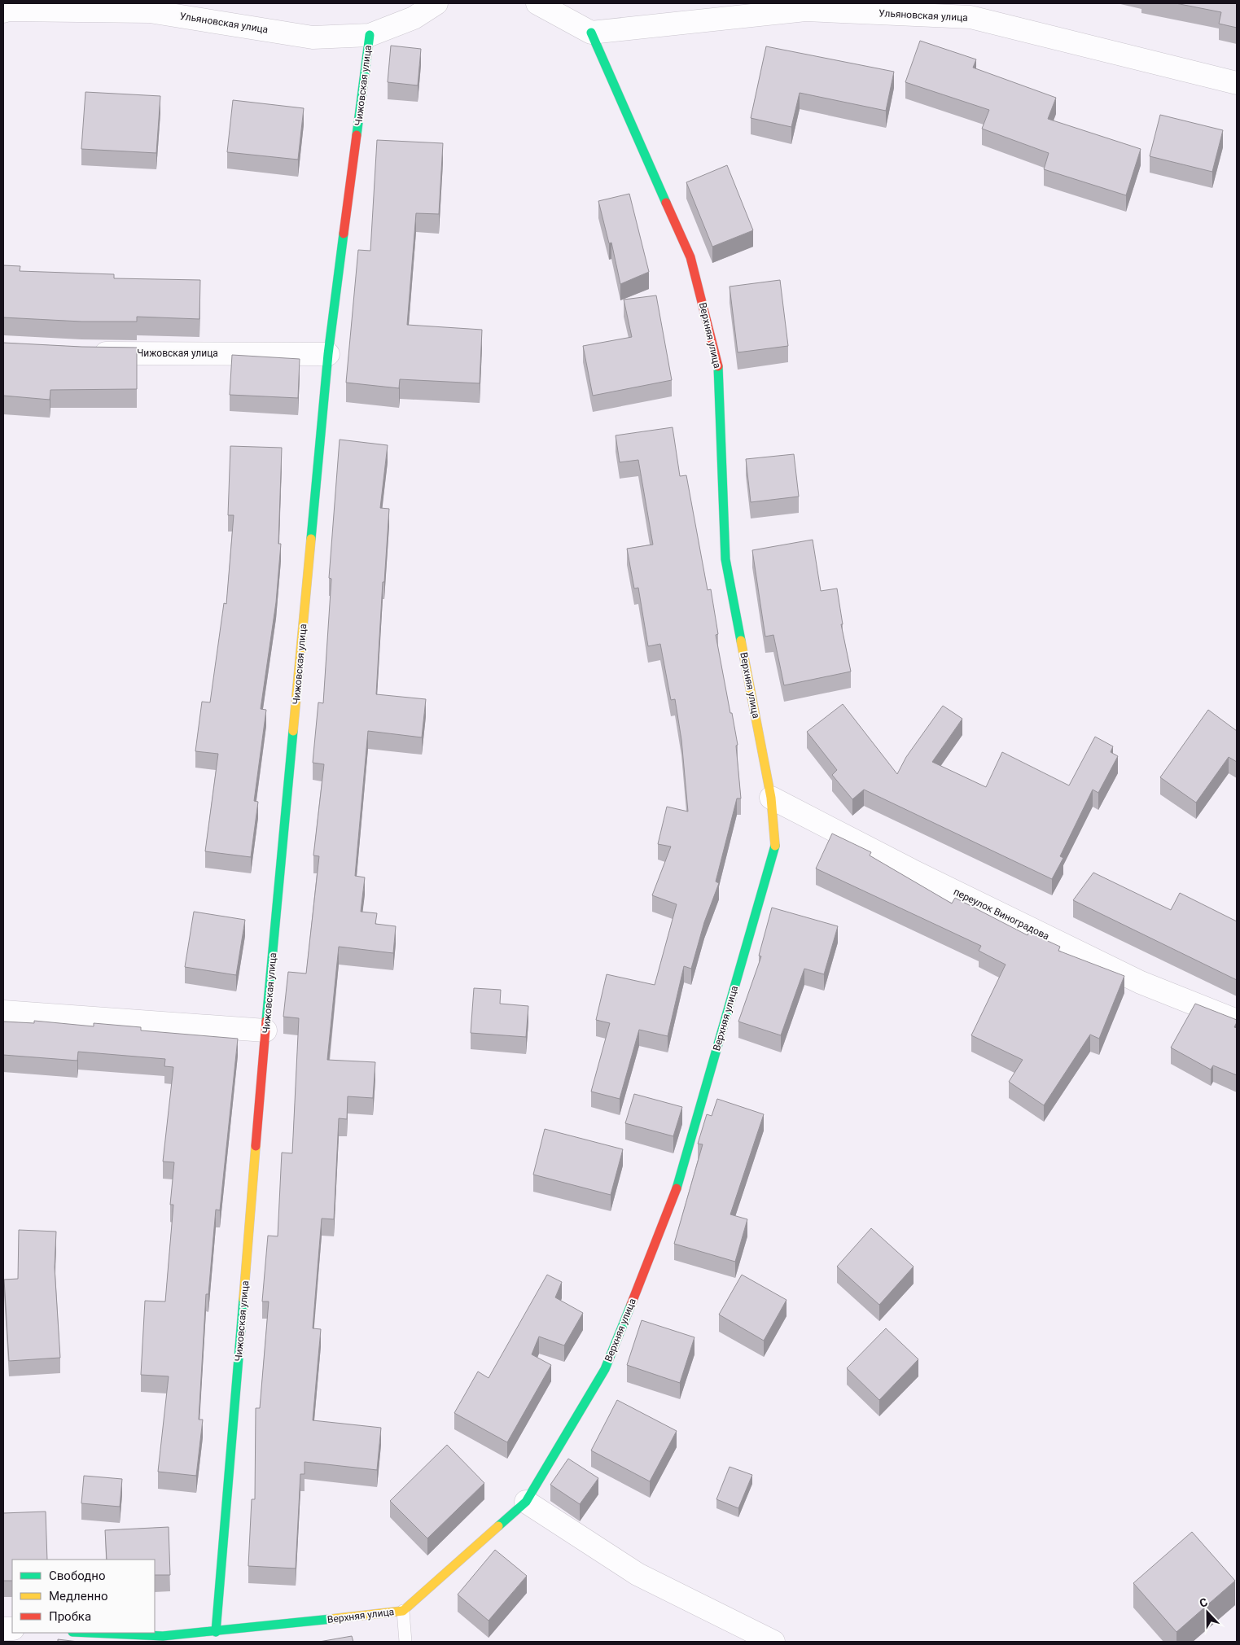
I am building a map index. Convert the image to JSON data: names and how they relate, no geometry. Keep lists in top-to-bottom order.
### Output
{
  "streets": {
    "street": [
      "Ульяновская улица",
      "Чижовская улица",
      "Верхняя улица",
      "переулок Виноградова"
    ]
  },
  "crossings": [
    ["Ульяновская улица", "Чижовская улица"],
    ["Ульяновская улица", "Верхняя улица"],
    ["Чижовская улица", "Верхняя улица"],
    ["Верхняя улица", "переулок Виноградова"]
  ],
  "legend": ["Свободно", "Медленно", "Пробка"],
  "north": "top"
}
